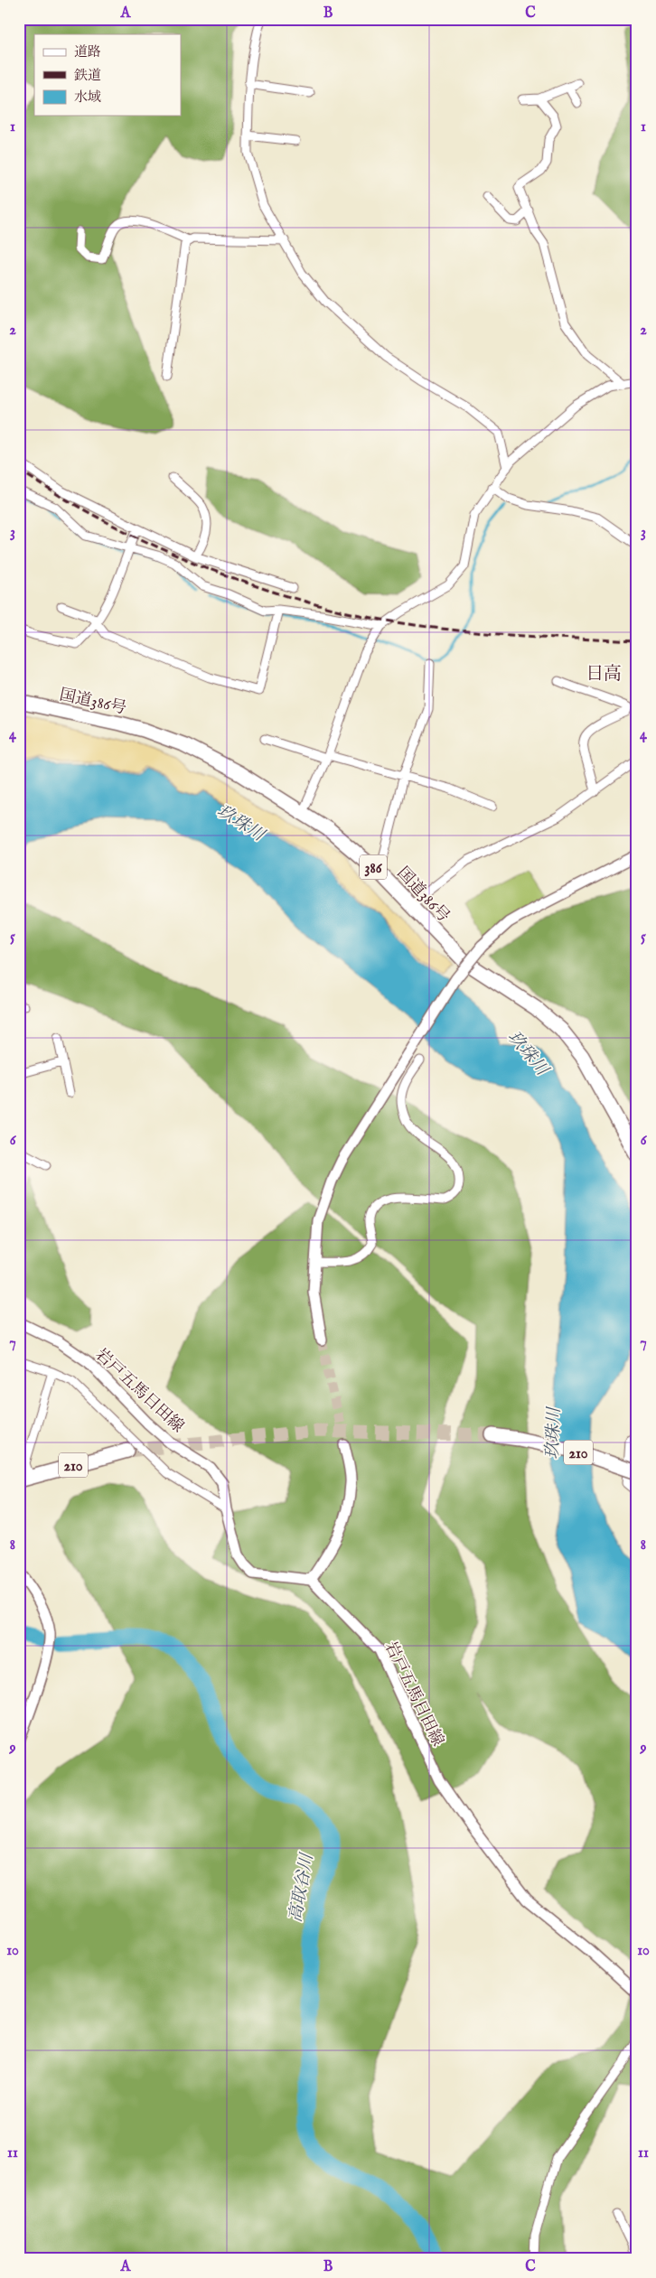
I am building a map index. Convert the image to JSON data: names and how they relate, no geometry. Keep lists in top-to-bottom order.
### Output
{
  "streets": {
    "highway": ["国道386号", "386", "210"],
    "main road": ["岩戸五馬日田線"]
  },
  "districts": ["日高"],
  "water": ["玖珠川", "高取谷川"],
  "legend": ["道路", "鉄道", "水域"],
  "grid": {
    "columns": ["A", "B", "C"],
    "rows": [
      "1",
      "2",
      "3",
      "4",
      "5",
      "6",
      "7",
      "8",
      "9",
      "10",
      "11"
    ]
  }
}
